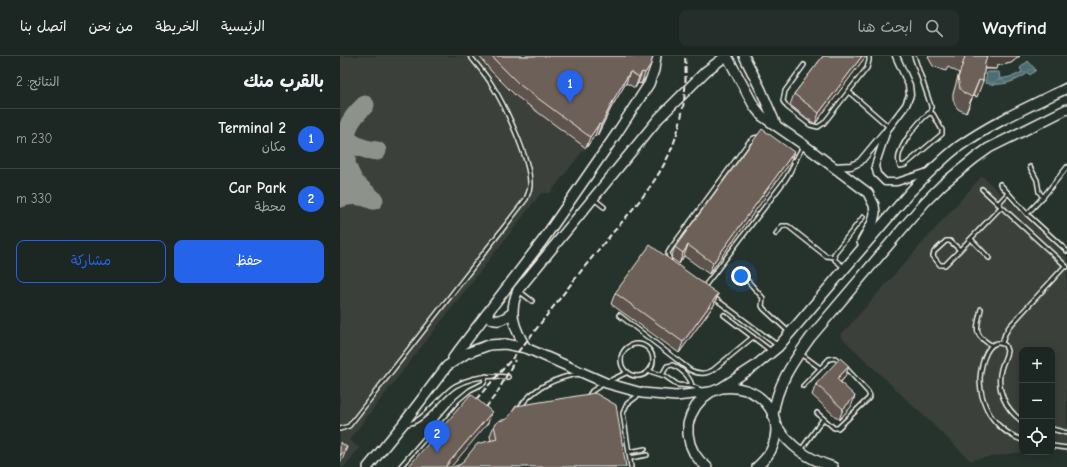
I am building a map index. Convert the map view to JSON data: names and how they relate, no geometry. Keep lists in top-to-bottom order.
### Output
{
  "page": {
    "header": "Wayfind",
    "search": "ابحث هنا",
    "nav": [
      "الرئيسية",
      "الخريطة",
      "من نحن",
      "اتصل بنا"
    ],
    "heading": ["بالقرب منك", "النتائج: 2"],
    "pins": ["1", "2"],
    "list": [
      {
        "mark": "1",
        "name": "Terminal 2",
        "note": "مكان",
        "value": "230 m"
      },
      {
        "mark": "2",
        "name": "Car Park",
        "note": "محطة",
        "value": "330 m"
      }
    ],
    "buttons": ["حفظ", "مشاركة"],
    "map_buttons": ["+", "−"]
  }
}
